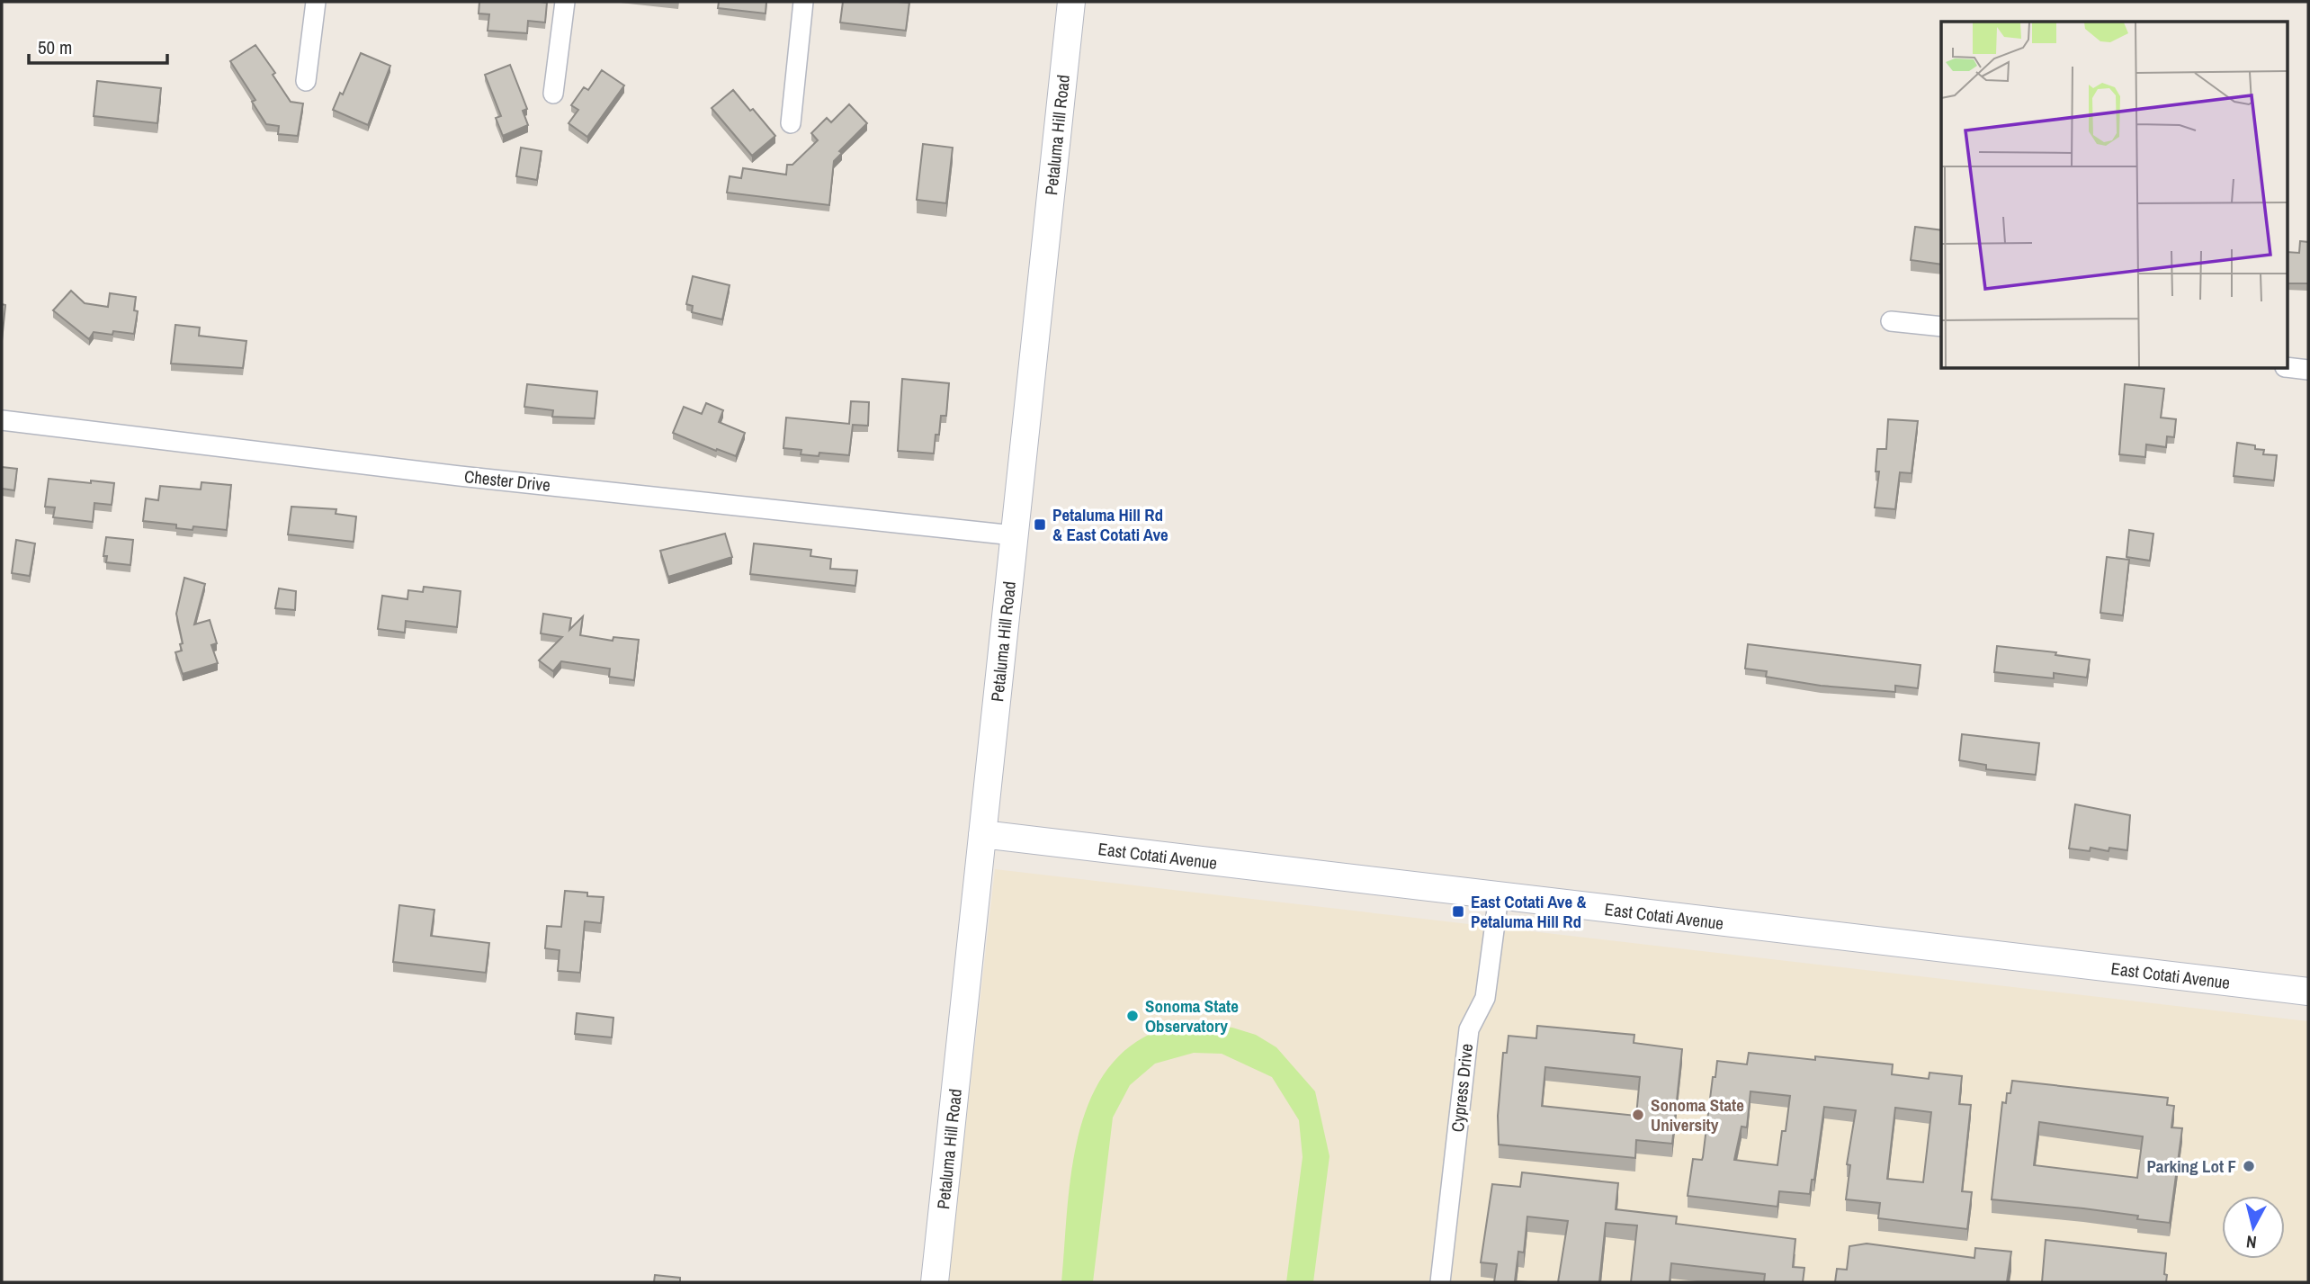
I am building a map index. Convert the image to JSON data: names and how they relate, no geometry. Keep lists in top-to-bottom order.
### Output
{
  "streets": {
    "main road": ["Petaluma Hill Road", "East Cotati Avenue"],
    "street": ["Chester Drive", "Cypress Drive"]
  },
  "crossings": [
    ["Petaluma Hill Road", "Chester Drive"],
    ["Petaluma Hill Road", "East Cotati Avenue"],
    ["East Cotati Avenue", "Cypress Drive"]
  ],
  "places": {
    "transit": ["Petaluma Hill Rd & East Cotati Ave", "East Cotati Ave & Petaluma Hill Rd"],
    "other": ["Sonoma State Observatory", "Sonoma State University", "Parking Lot F"]
  },
  "scale_bar": "50 m",
  "north": "bottom"
}
